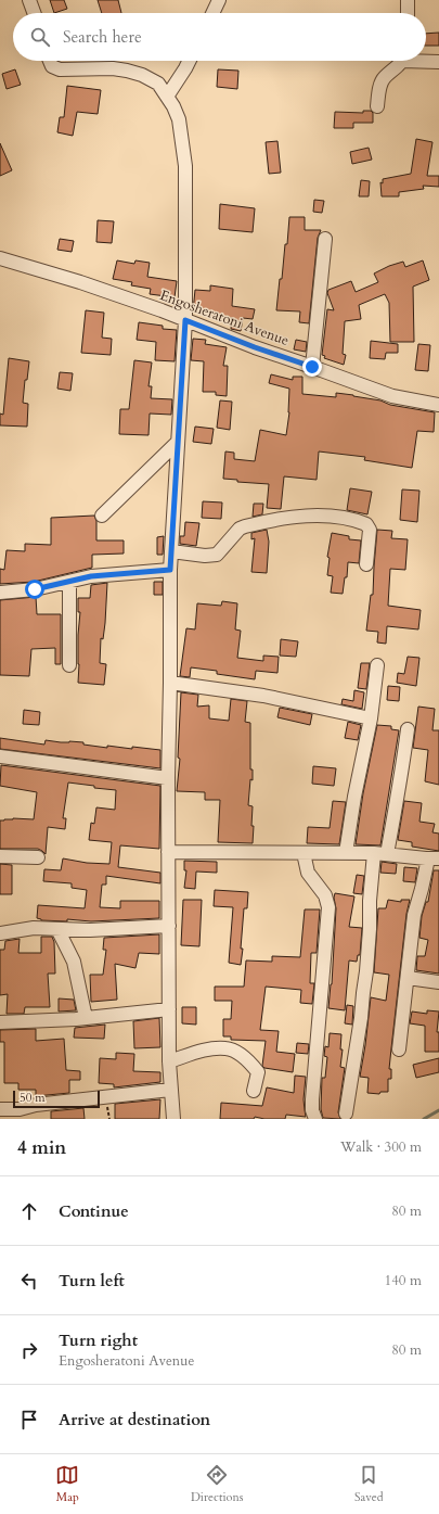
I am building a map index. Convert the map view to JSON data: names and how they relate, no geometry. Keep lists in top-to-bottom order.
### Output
{
  "streets": {
    "street": ["Engosheratoni Avenue"]
  },
  "scale_bar": "50 m",
  "page": {
    "search": "Search here",
    "scale": "50 m",
    "heading": ["4 min", "Walk · 300 m"],
    "list": [
      ["Continue", "80 m"],
      ["Turn left", "140 m"],
      ["Turn right", "Engosheratoni Avenue", "80 m"],
      "Arrive at destination"
    ],
    "nav": ["Map", "Directions", "Saved"]
  }
}
